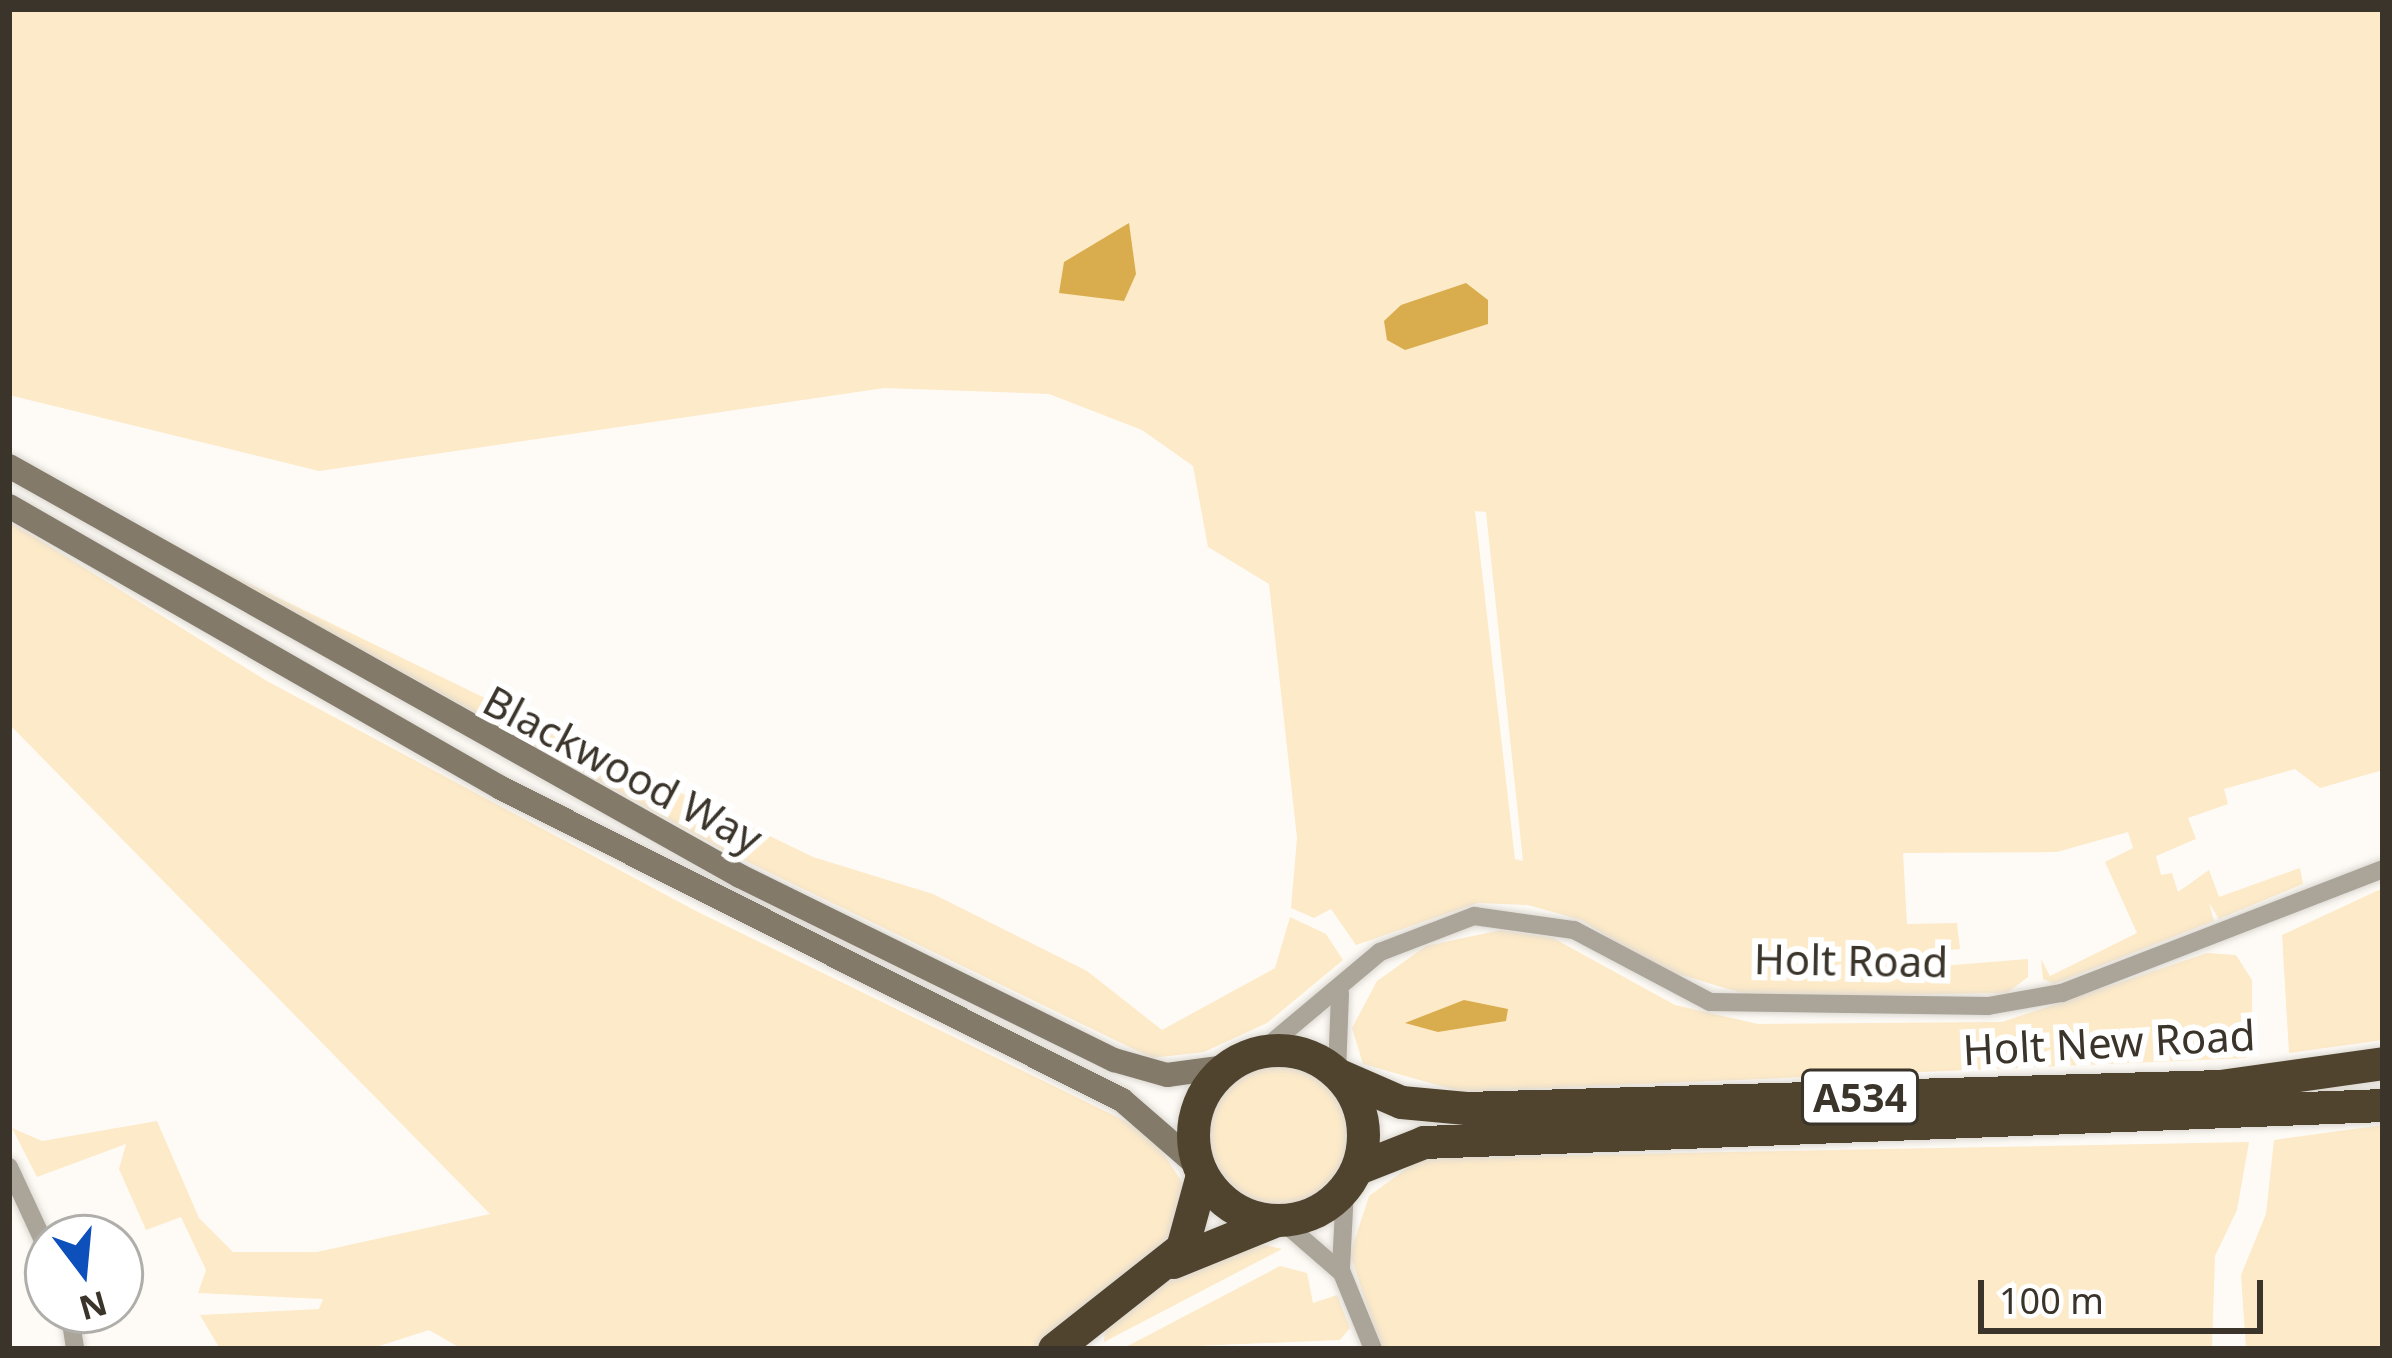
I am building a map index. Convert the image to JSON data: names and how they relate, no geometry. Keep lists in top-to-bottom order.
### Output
{
  "streets": {
    "highway": ["Holt New Road", "A534"],
    "street": ["Blackwood Way", "Holt Road"]
  },
  "crossings": [
    ["Blackwood Way", "Holt Road"],
    ["Blackwood Way", "Holt New Road"],
    ["Holt Road", "Holt New Road"]
  ],
  "scale_bar": "100 m",
  "north": "bottom"
}
